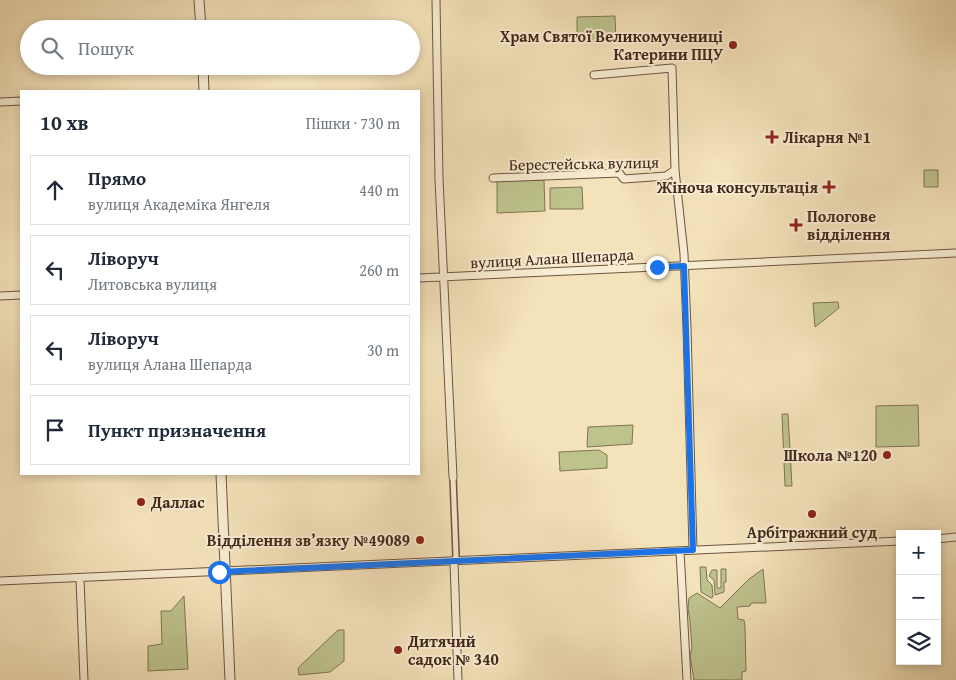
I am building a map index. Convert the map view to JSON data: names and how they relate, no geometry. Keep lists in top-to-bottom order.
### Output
{
  "streets": {
    "street": ["Берестейська вулиця", "вулиця Алана Шепарда"]
  },
  "places": {
    "other": [
      "Храм Святої Великомучениці Катерини ПЦУ",
      "Школа №120",
      "Даллас",
      "Арбітражний суд",
      "Відділення зв’язку №49089",
      "Дитячий садок № 340"
    ],
    "health": ["Лікарня №1", "Жіноча консультація", "Пологове відділення"]
  },
  "page": {
    "search": "Пошук",
    "heading": ["10 хв", "Пішки · 730 m"],
    "list": [
      ["Прямо", "вулиця Академіка Янгеля", "440 m"],
      ["Ліворуч", "Литовська вулиця", "260 m"],
      ["Ліворуч", "вулиця Алана Шепарда", "30 m"],
      "Пункт призначення"
    ],
    "map_buttons": ["+", "−"]
  }
}
